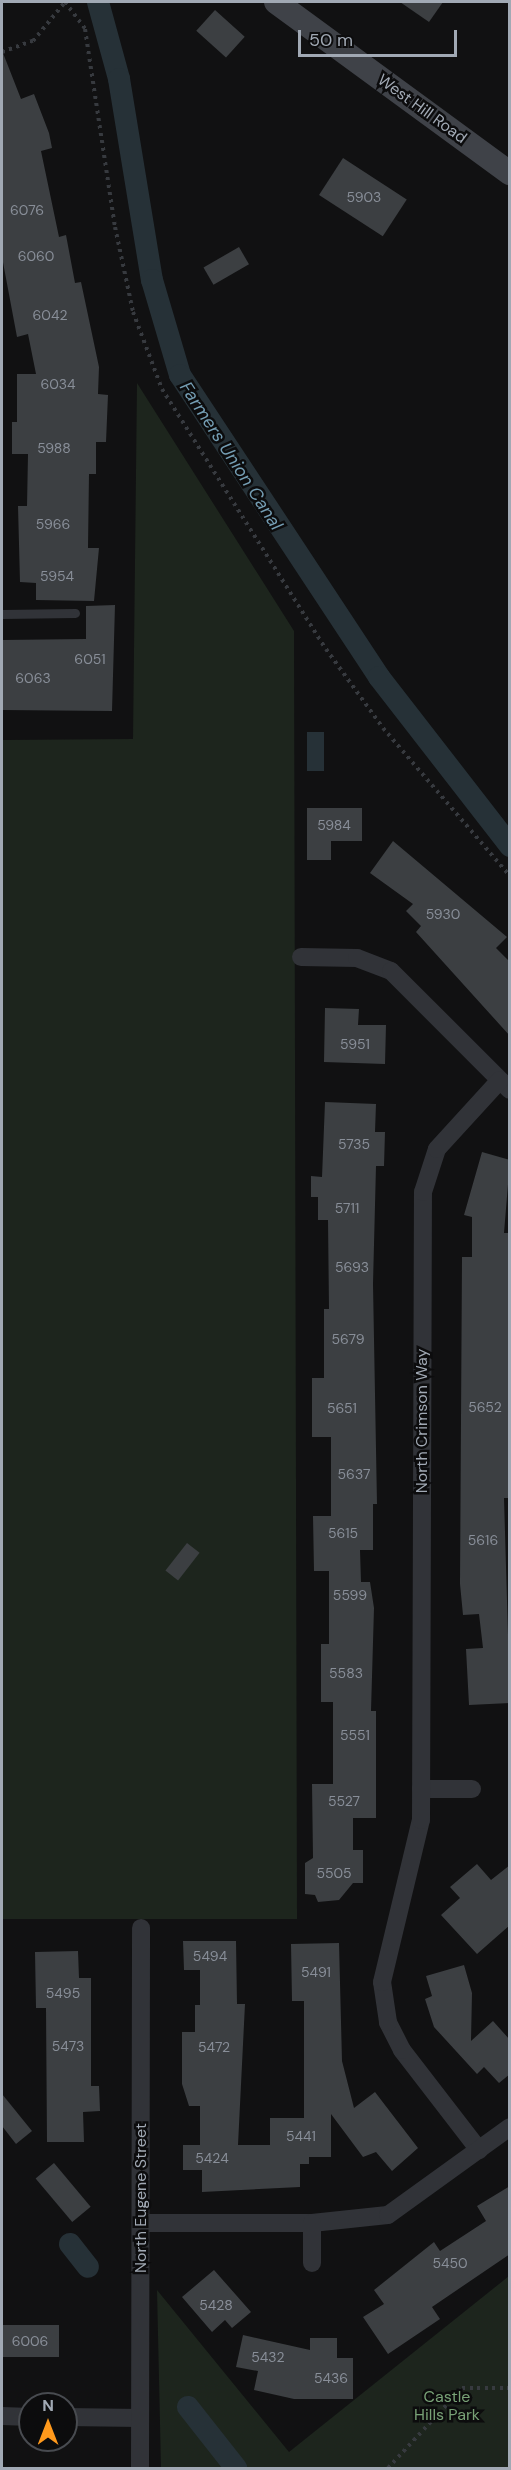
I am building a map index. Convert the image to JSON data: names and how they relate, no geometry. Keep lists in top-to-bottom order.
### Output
{
  "streets": {
    "street": ["West Hill Road", "North Crimson Way", "North Eugene Street"]
  },
  "water": ["Farmers Union Canal"],
  "parks": ["Castle Hills Park"],
  "house_numbers": [
    "5903",
    "6076",
    "6060",
    "6042",
    "6034",
    "5988",
    "5966",
    "5954",
    "6051",
    "6063",
    "5984",
    "5930",
    "5951",
    "5735",
    "5711",
    "5693",
    "5679",
    "5652",
    "5651",
    "5637",
    "5615",
    "5616",
    "5599",
    "5583",
    "5551",
    "5527",
    "5505",
    "5494",
    "5491",
    "5495",
    "5473",
    "5472",
    "5441",
    "5424",
    "5450",
    "5428",
    "6006",
    "5432",
    "5436"
  ],
  "scale_bar": "50 m",
  "north": "top"
}
